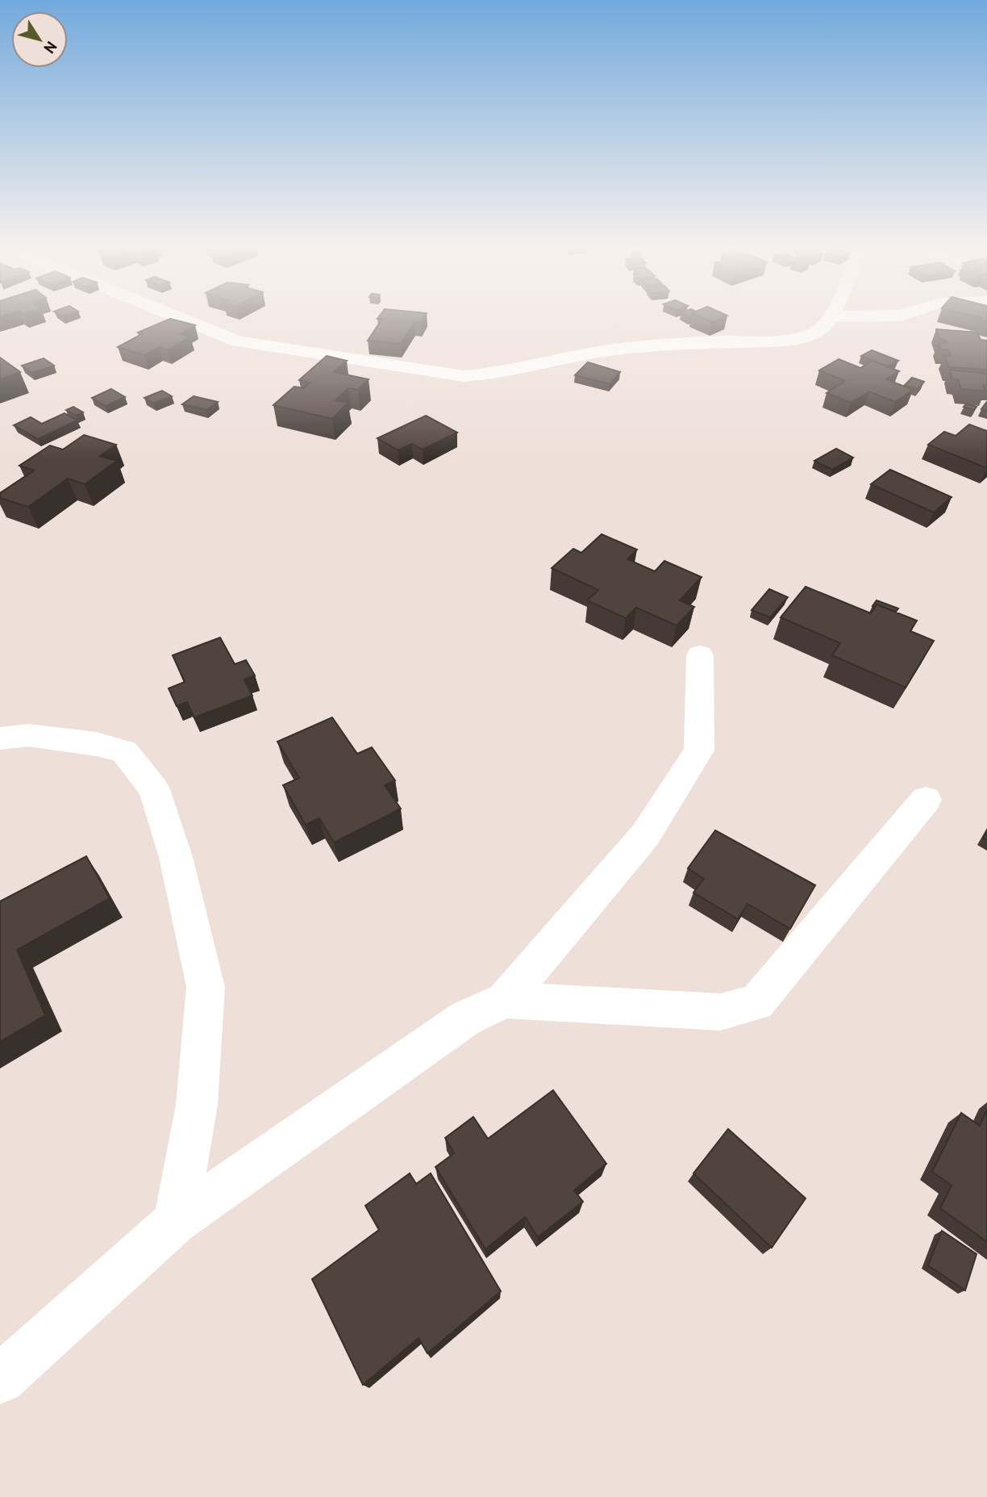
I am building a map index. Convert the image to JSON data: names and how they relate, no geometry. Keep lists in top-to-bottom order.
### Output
{
  "north": "bottom right"
}
